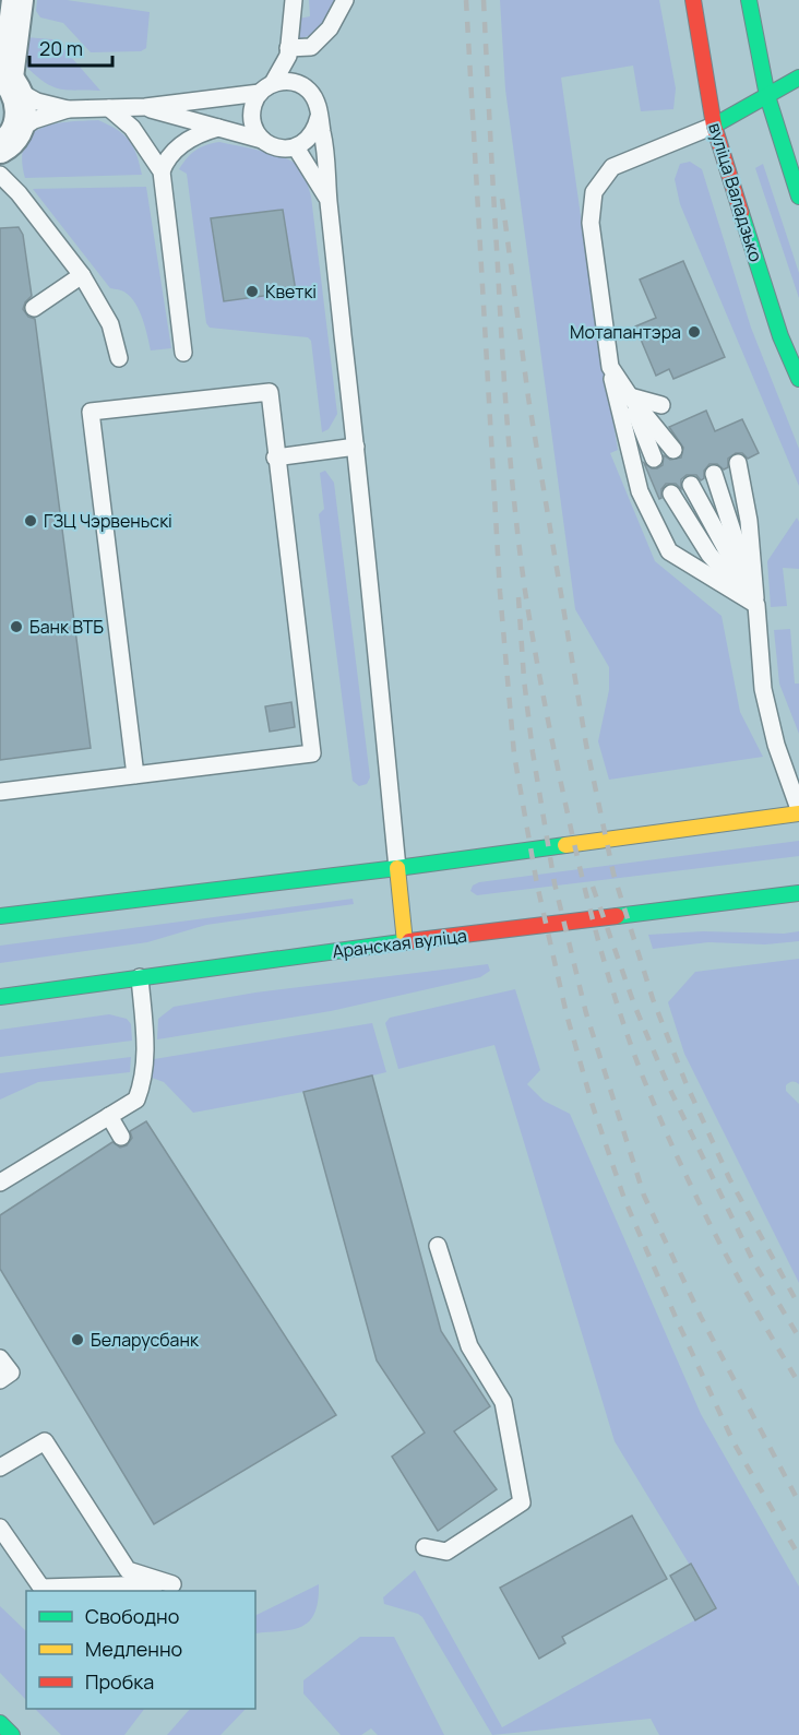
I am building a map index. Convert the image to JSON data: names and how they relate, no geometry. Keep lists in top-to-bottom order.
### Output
{
  "streets": {
    "main road": ["вуліца Валадзько", "Аранская вуліца"]
  },
  "places": [
    "Кветкі",
    "Мотапантэра",
    "ГЗЦ Чэрвеньскі",
    "Банк ВТБ",
    "Беларусбанк"
  ],
  "legend": ["Свободно", "Медленно", "Пробка"],
  "scale_bar": "20 m"
}
